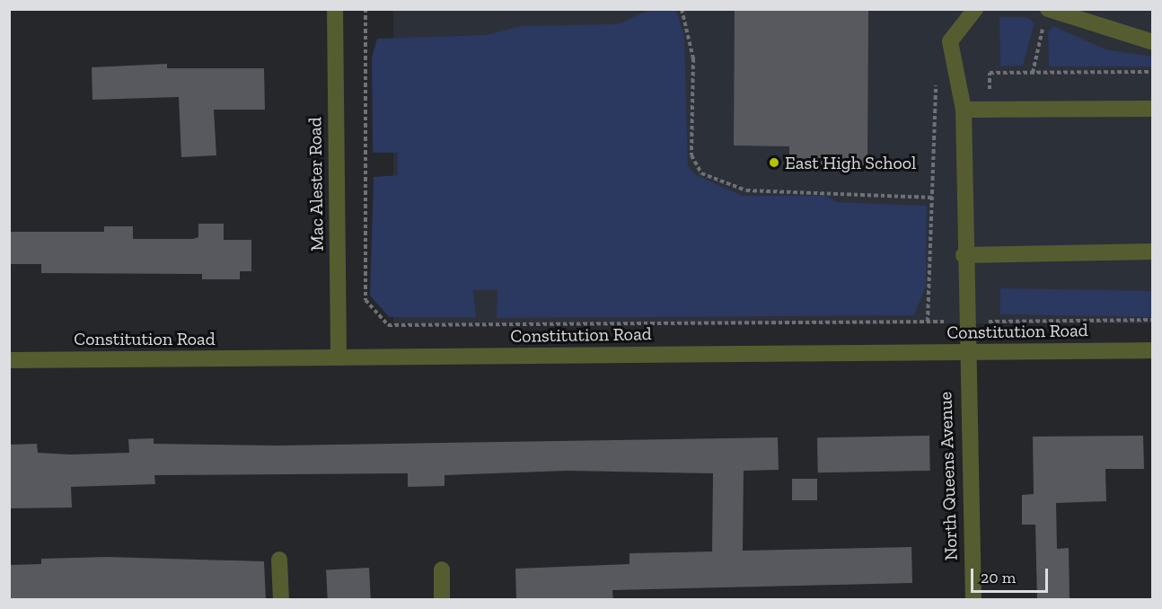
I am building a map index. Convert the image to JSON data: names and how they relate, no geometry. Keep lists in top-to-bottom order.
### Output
{
  "streets": {
    "street": ["Mac Alester Road", "Constitution Road", "North Queens Avenue"]
  },
  "crossings": [
    ["Mac Alester Road", "Constitution Road"],
    ["Constitution Road", "North Queens Avenue"]
  ],
  "places": ["East High School"],
  "scale_bar": "20 m"
}
